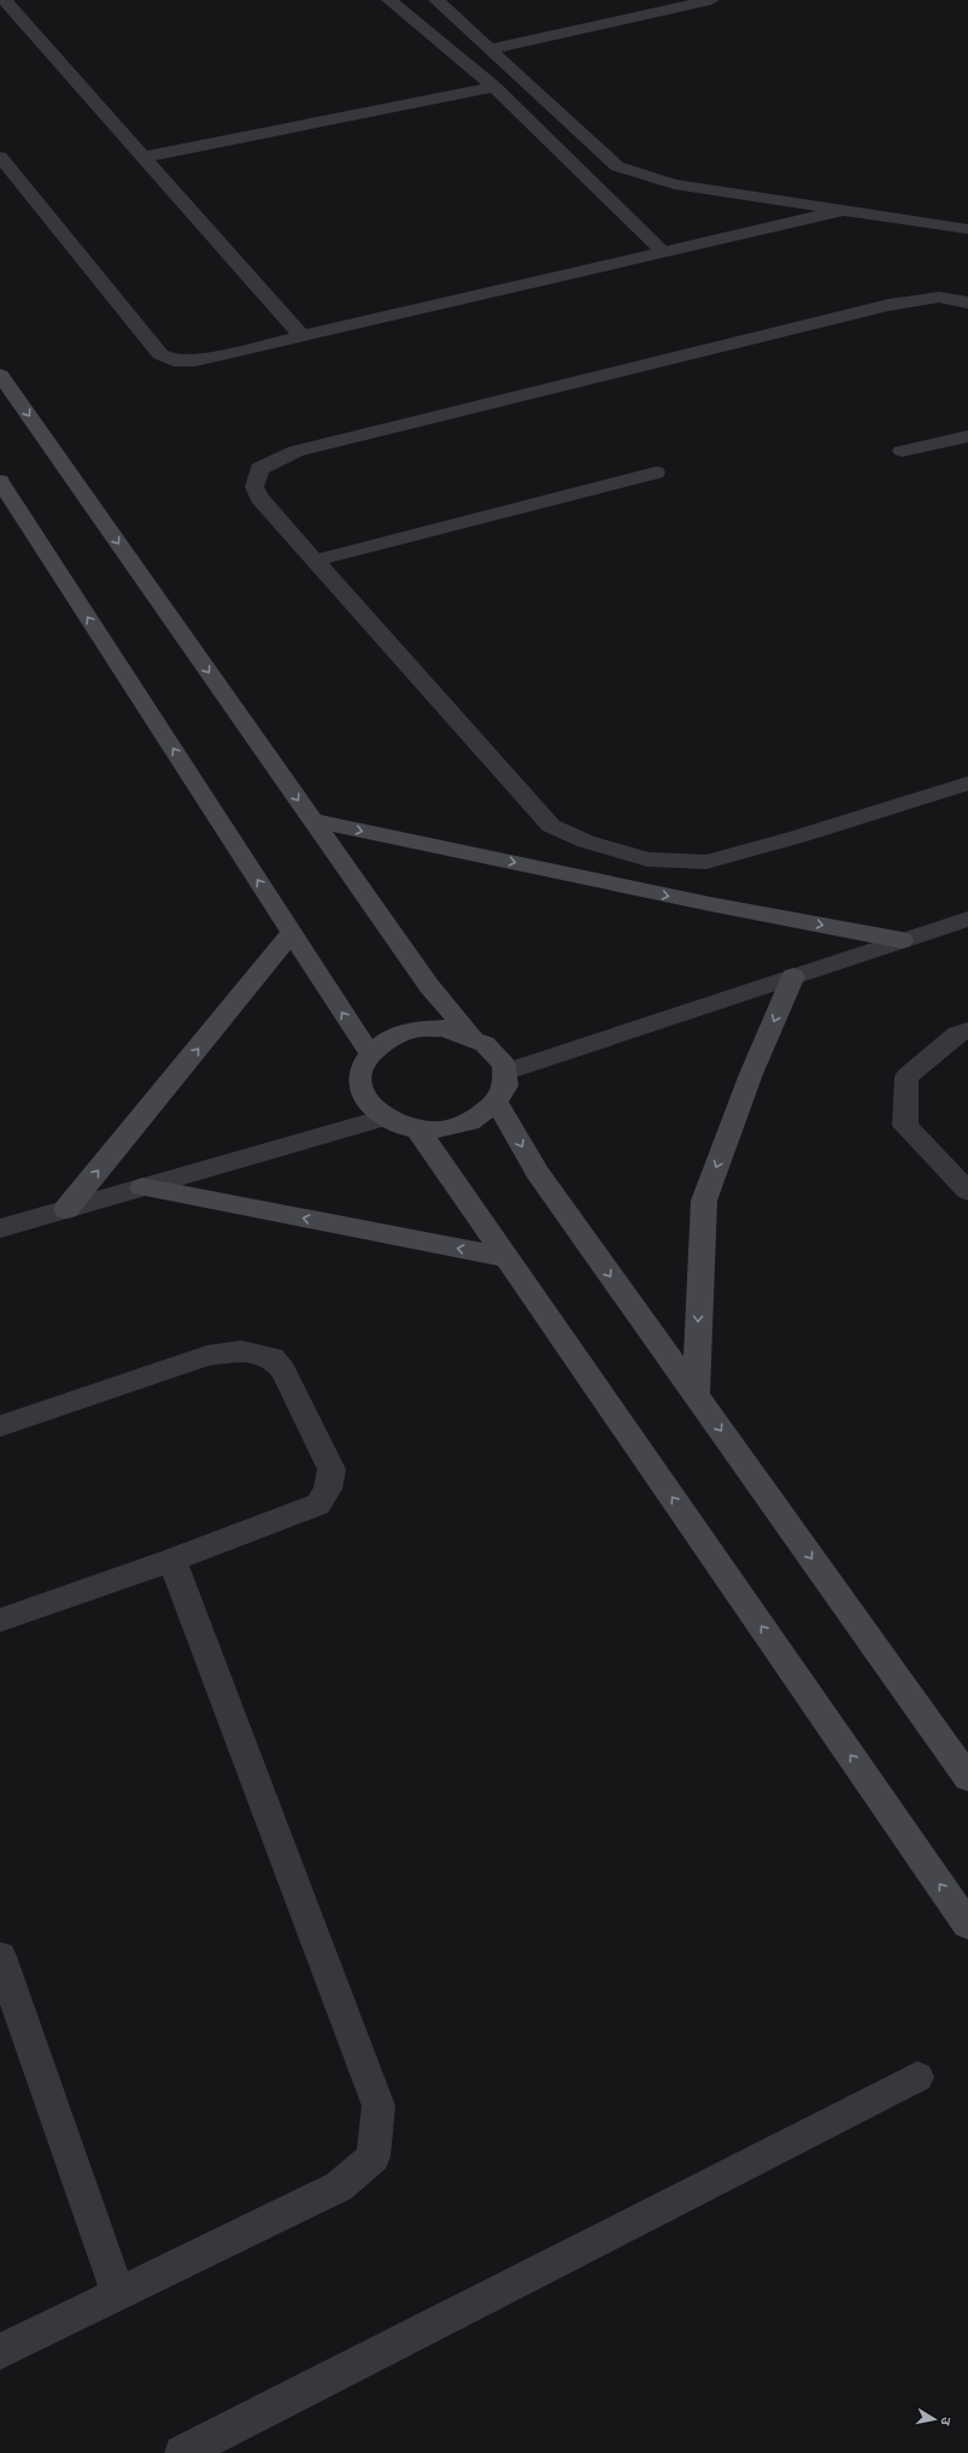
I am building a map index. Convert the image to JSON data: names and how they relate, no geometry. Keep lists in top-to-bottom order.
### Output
{
  "north": "right"
}
